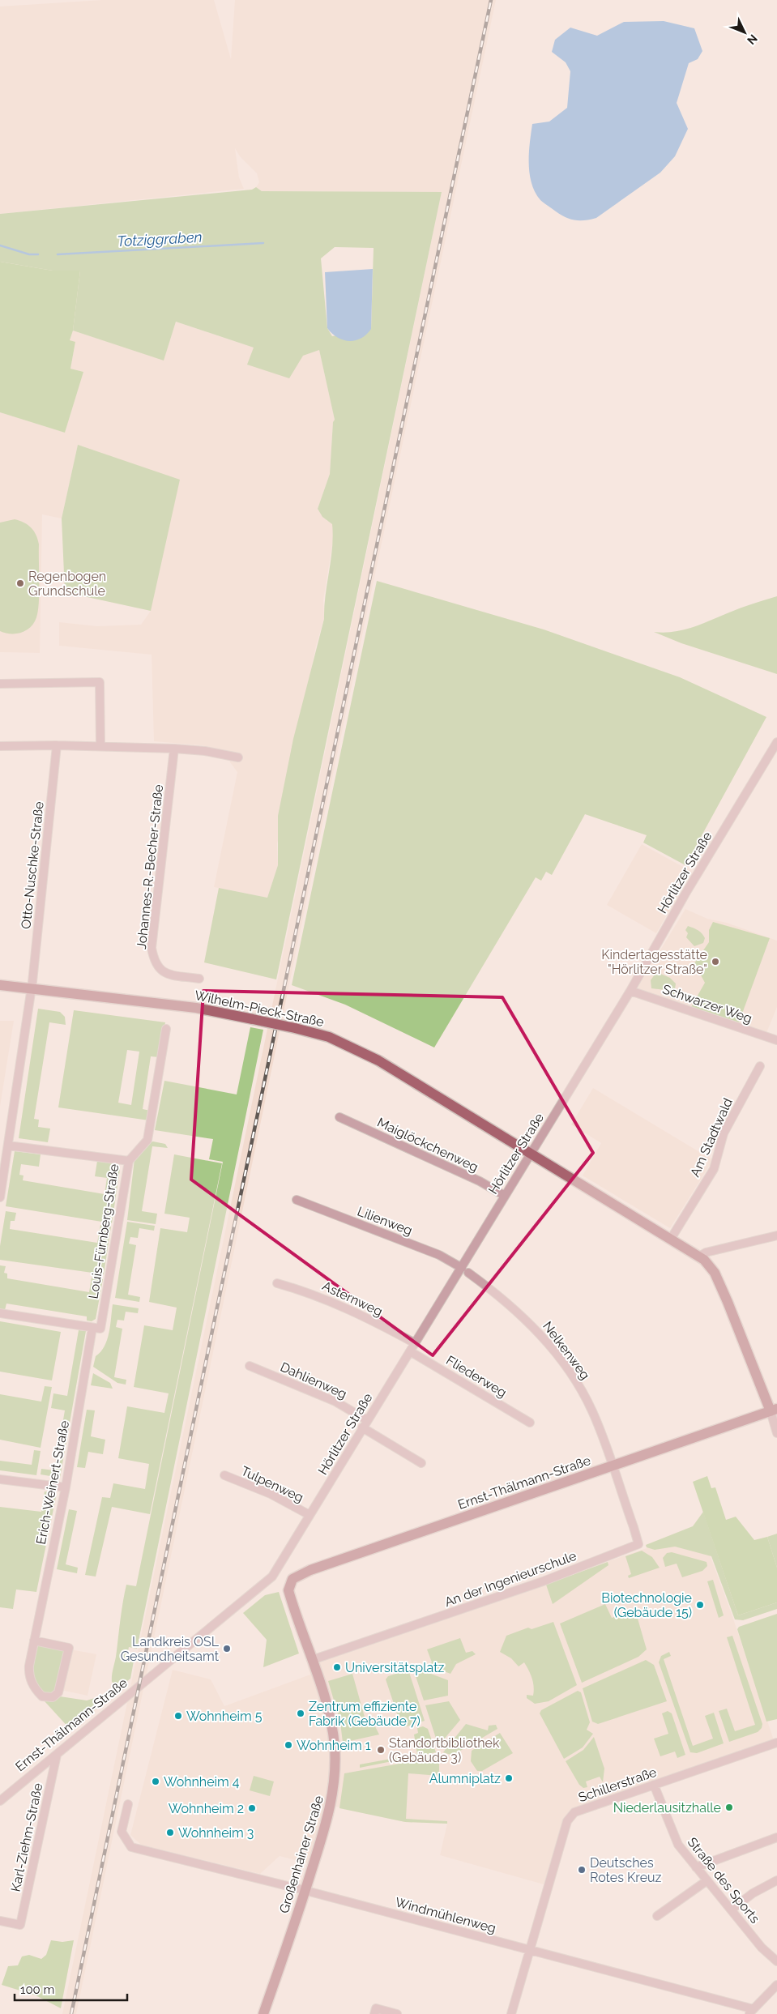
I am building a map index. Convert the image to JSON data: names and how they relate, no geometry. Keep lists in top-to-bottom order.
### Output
{
  "streets": {
    "main road": ["Wilhelm-Pieck-Straße", "Ernst-Thälmann-Straße", "Großenhainer Straße"],
    "street": [
      "Otto-Nuschke-Straße",
      "Johannes-R.-Becher-Straße",
      "Hörlitzer Straße",
      "Schwarzer Weg",
      "Am Stadtwald",
      "Maiglöckchenweg",
      "Lilienweg",
      "Louis-Fürnberg-Straße",
      "Asternweg",
      "Nelkenweg",
      "Fliederweg",
      "Dahlienweg",
      "Erich-Weinert-Straße",
      "Tulpenweg",
      "An der Ingenieurschule",
      "Schillerstraße",
      "Karl-Ziehm-Straße",
      "Straße des Sports",
      "Windmühlenweg"
    ]
  },
  "crossings": [
    ["Otto-Nuschke-Straße", "Wilhelm-Pieck-Straße"],
    ["Otto-Nuschke-Straße", "Louis-Fürnberg-Straße"],
    ["Hörlitzer Straße", "Schwarzer Weg"],
    ["Hörlitzer Straße", "Wilhelm-Pieck-Straße"],
    ["Hörlitzer Straße", "Maiglöckchenweg"],
    ["Hörlitzer Straße", "Lilienweg"],
    ["Hörlitzer Straße", "Asternweg"],
    ["Hörlitzer Straße", "Nelkenweg"],
    ["Hörlitzer Straße", "Fliederweg"],
    ["Hörlitzer Straße", "Dahlienweg"],
    ["Hörlitzer Straße", "Ernst-Thälmann-Straße"],
    ["Hörlitzer Straße", "Tulpenweg"],
    ["Wilhelm-Pieck-Straße", "Am Stadtwald"],
    ["Wilhelm-Pieck-Straße", "Ernst-Thälmann-Straße"],
    ["Lilienweg", "Nelkenweg"],
    ["Louis-Fürnberg-Straße", "Erich-Weinert-Straße"],
    ["Nelkenweg", "Ernst-Thälmann-Straße"],
    ["Nelkenweg", "An der Ingenieurschule"],
    ["Ernst-Thälmann-Straße", "An der Ingenieurschule"],
    ["Ernst-Thälmann-Straße", "Karl-Ziehm-Straße"],
    ["Ernst-Thälmann-Straße", "Großenhainer Straße"],
    ["An der Ingenieurschule", "Großenhainer Straße"],
    ["Schillerstraße", "Straße des Sports"],
    ["Schillerstraße", "Windmühlenweg"],
    ["Großenhainer Straße", "Windmühlenweg"]
  ],
  "water": ["Totziggraben"],
  "places": [
    "Regenbogen Grundschule",
    "Kindertagesstätte \"Hörlitzer Straße\"",
    "Biotechnologie (Gebäude 15)",
    "Landkreis OSL Gesundheitsamt",
    "Universitätsplatz",
    "Zentrum effiziente Fabrik (Gebäude 7)",
    "Wohnheim 5",
    "Wohnheim 1",
    "Standortbibliothek (Gebäude 3)",
    "Alumniplatz",
    "Wohnheim 4",
    "Niederlausitzhalle",
    "Wohnheim 2",
    "Wohnheim 3",
    "Deutsches Rotes Kreuz"
  ],
  "scale_bar": "100 m",
  "north": "bottom right"
}
